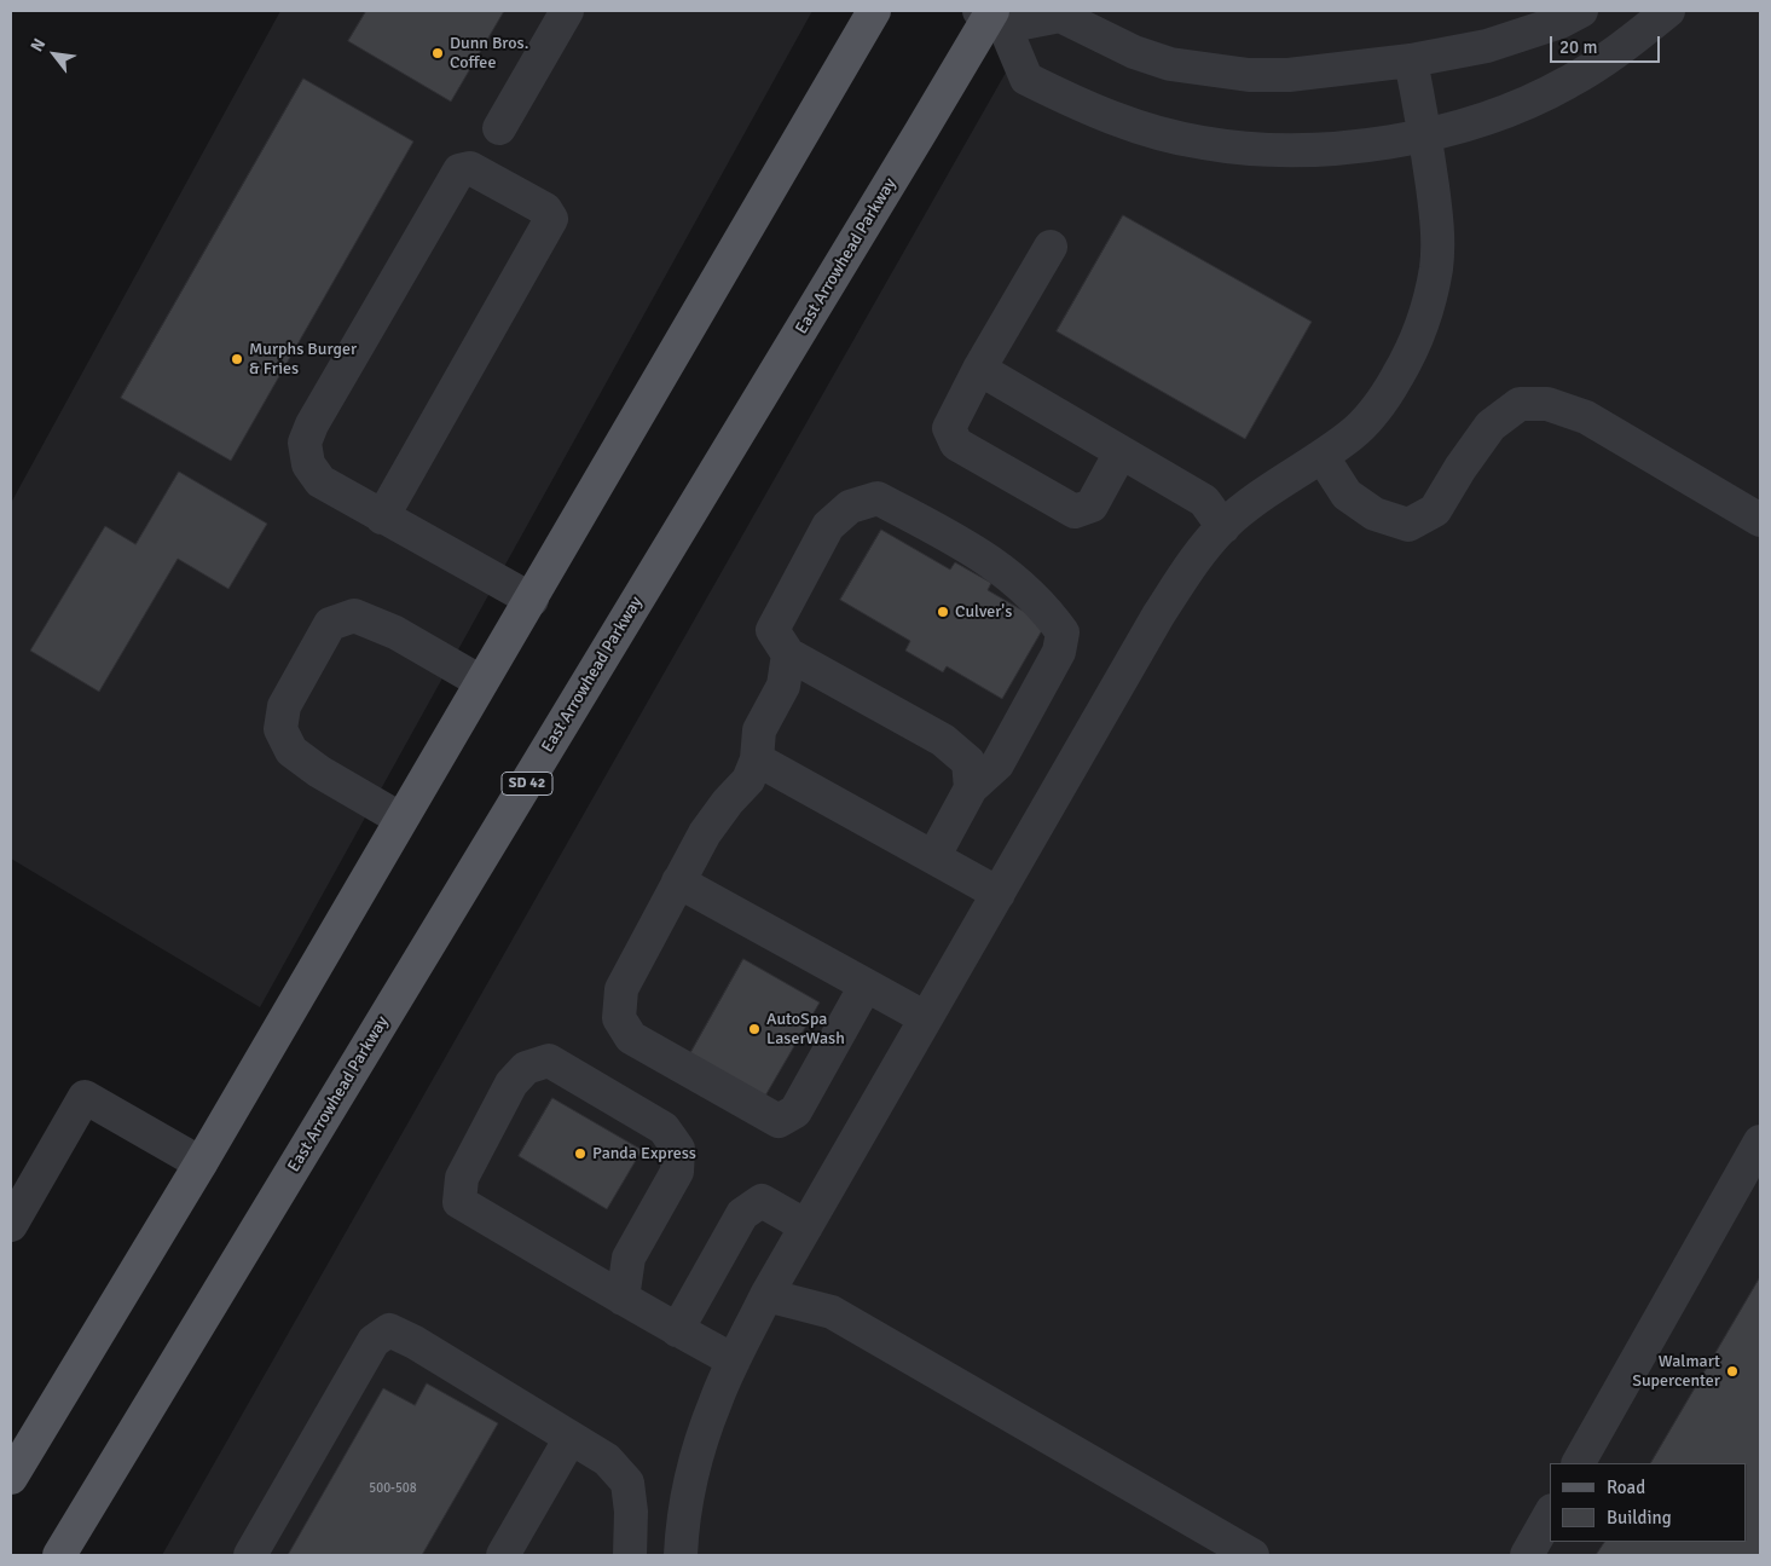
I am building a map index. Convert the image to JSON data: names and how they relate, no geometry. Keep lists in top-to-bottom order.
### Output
{
  "streets": {
    "main road": ["East Arrowhead Parkway", "SD 42"]
  },
  "places": [
    "Dunn Bros. Coffee",
    "Murphs Burger & Fries",
    "Culver's",
    "AutoSpa LaserWash",
    "Panda Express",
    "Walmart Supercenter"
  ],
  "house_numbers": ["500-508"],
  "legend": ["Road", "Building"],
  "scale_bar": "20 m",
  "north": "top left"
}
